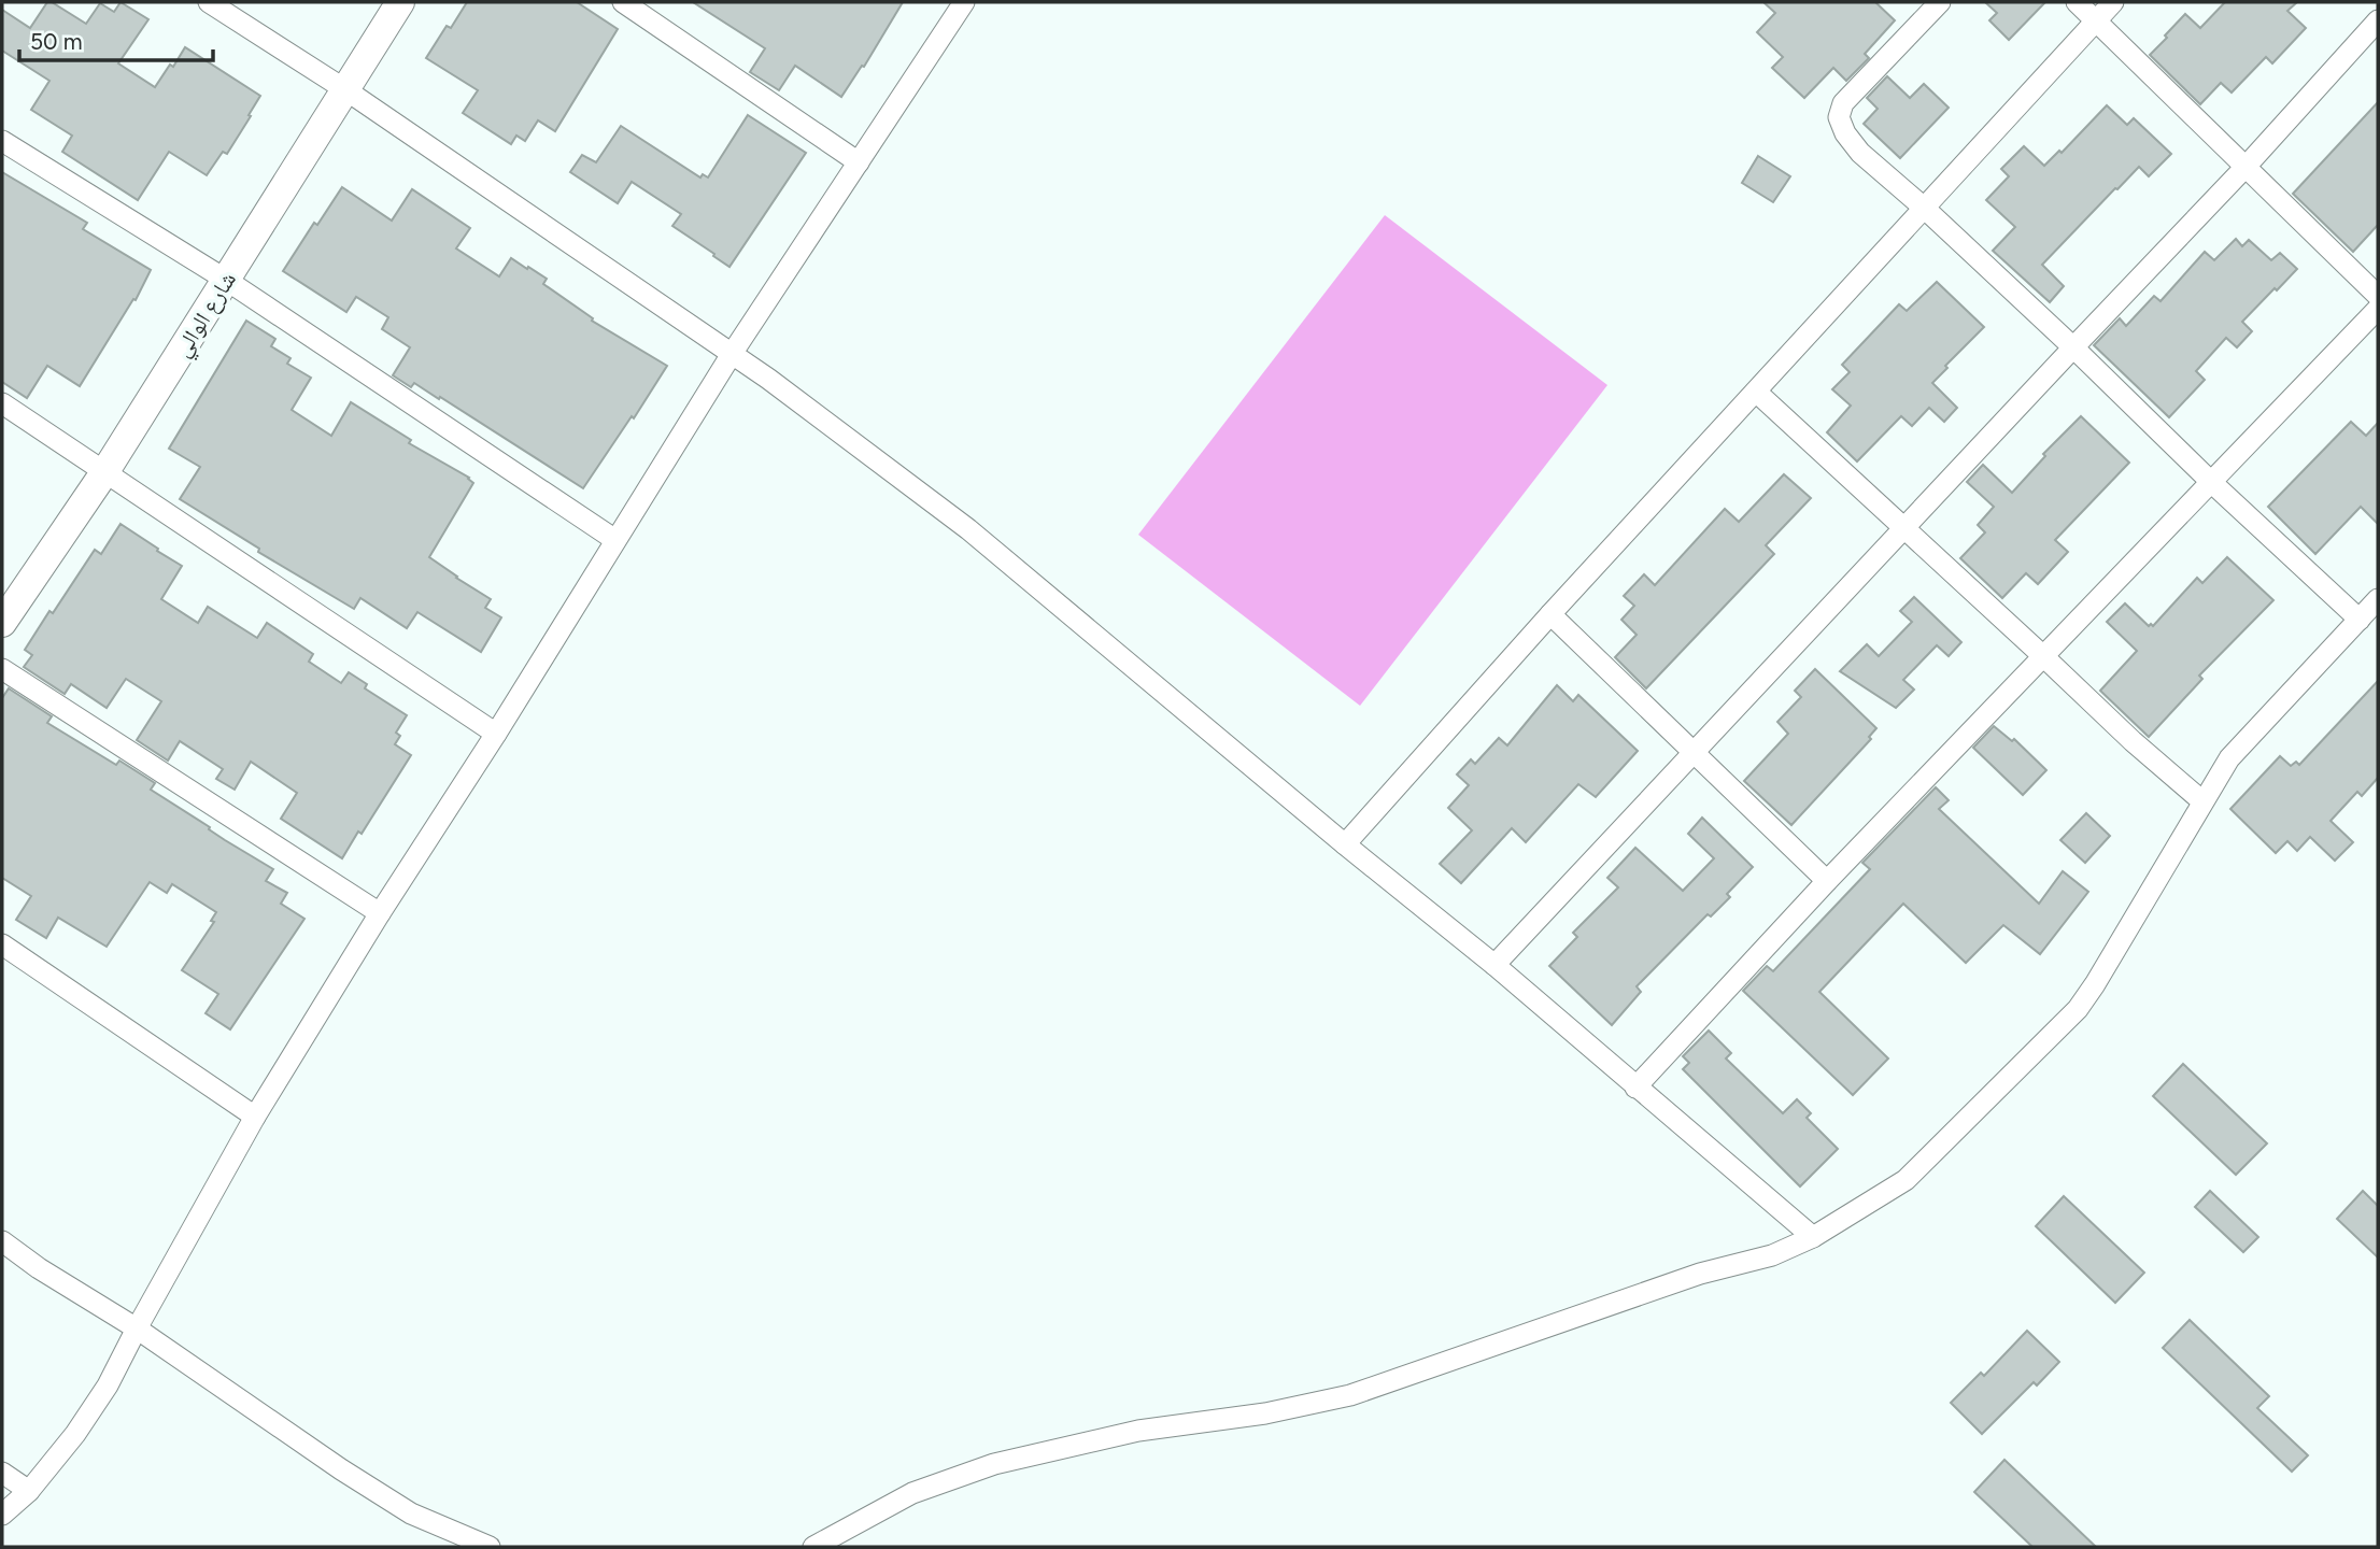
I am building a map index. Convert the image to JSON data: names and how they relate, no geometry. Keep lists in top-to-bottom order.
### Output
{
  "streets": {
    "main road": ["شارع الوالي"]
  },
  "scale_bar": "50 m"
}
